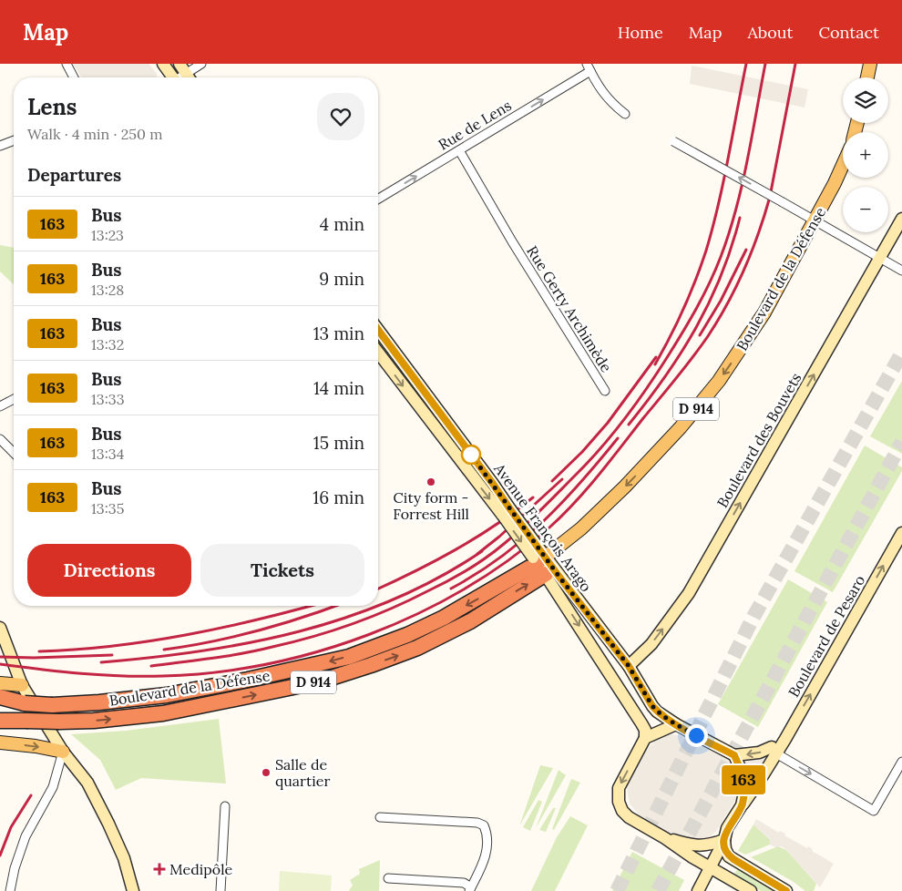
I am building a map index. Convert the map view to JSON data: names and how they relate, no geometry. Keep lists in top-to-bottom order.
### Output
{
  "streets": {
    "highway": ["Boulevard de la Défense", "D 914"],
    "main road": ["Boulevard des Bouvets", "Avenue François Arago", "Boulevard de Pesaro"],
    "street": ["Rue de Lens", "Rue Gerty Archimède"]
  },
  "crossings": [
    ["Rue de Lens", "Rue Gerty Archimède"],
    ["Boulevard de la Défense", "Avenue François Arago"],
    ["Boulevard des Bouvets", "Avenue François Arago"],
    ["Avenue François Arago", "Boulevard de Pesaro"]
  ],
  "one_way": ["Rue de Lens", "Boulevard des Bouvets", "Boulevard de Pesaro"],
  "places": {
    "other": ["City form - Forrest Hill", "Salle de quartier"],
    "health": ["Medipôle"]
  },
  "lines": ["bus line 163"],
  "page": {
    "header": "Map",
    "nav": [
      "Home",
      "Map",
      "About",
      "Contact"
    ],
    "on_map": "163",
    "map_buttons": ["+", "−"],
    "heading": [
      ["Lens", "Walk · 4 min · 250 m"],
      "Departures"
    ],
    "list": [
      {
        "mark": "163",
        "name": "Bus",
        "note": "13:23",
        "value": "4 min"
      },
      {
        "mark": "163",
        "name": "Bus",
        "note": "13:28",
        "value": "9 min"
      },
      {
        "mark": "163",
        "name": "Bus",
        "note": "13:32",
        "value": "13 min"
      },
      {
        "mark": "163",
        "name": "Bus",
        "note": "13:33",
        "value": "14 min"
      },
      {
        "mark": "163",
        "name": "Bus",
        "note": "13:34",
        "value": "15 min"
      },
      {
        "mark": "163",
        "name": "Bus",
        "note": "13:35",
        "value": "16 min"
      }
    ],
    "buttons": ["Directions", "Tickets"]
  }
}
